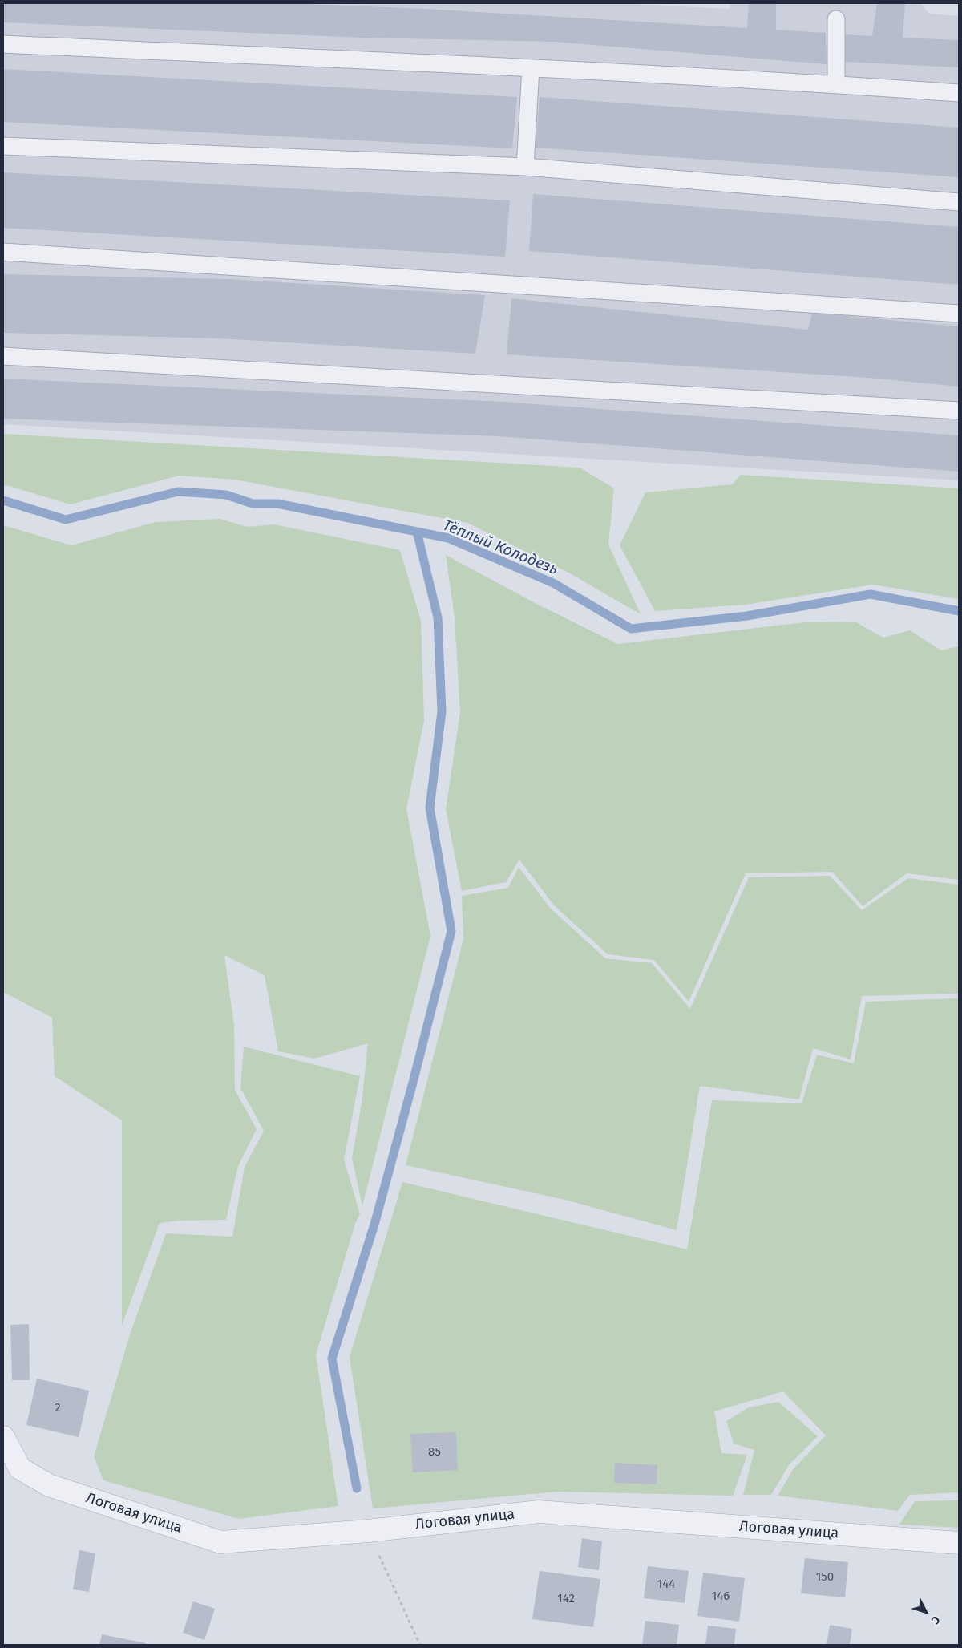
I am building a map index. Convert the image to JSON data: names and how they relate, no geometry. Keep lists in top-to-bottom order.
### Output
{
  "streets": {
    "street": ["Логовая улица"]
  },
  "water": ["Тёплый Колодезь"],
  "house_numbers": [
    "2",
    "85",
    "150",
    "144",
    "146",
    "142"
  ],
  "north": "bottom right"
}
